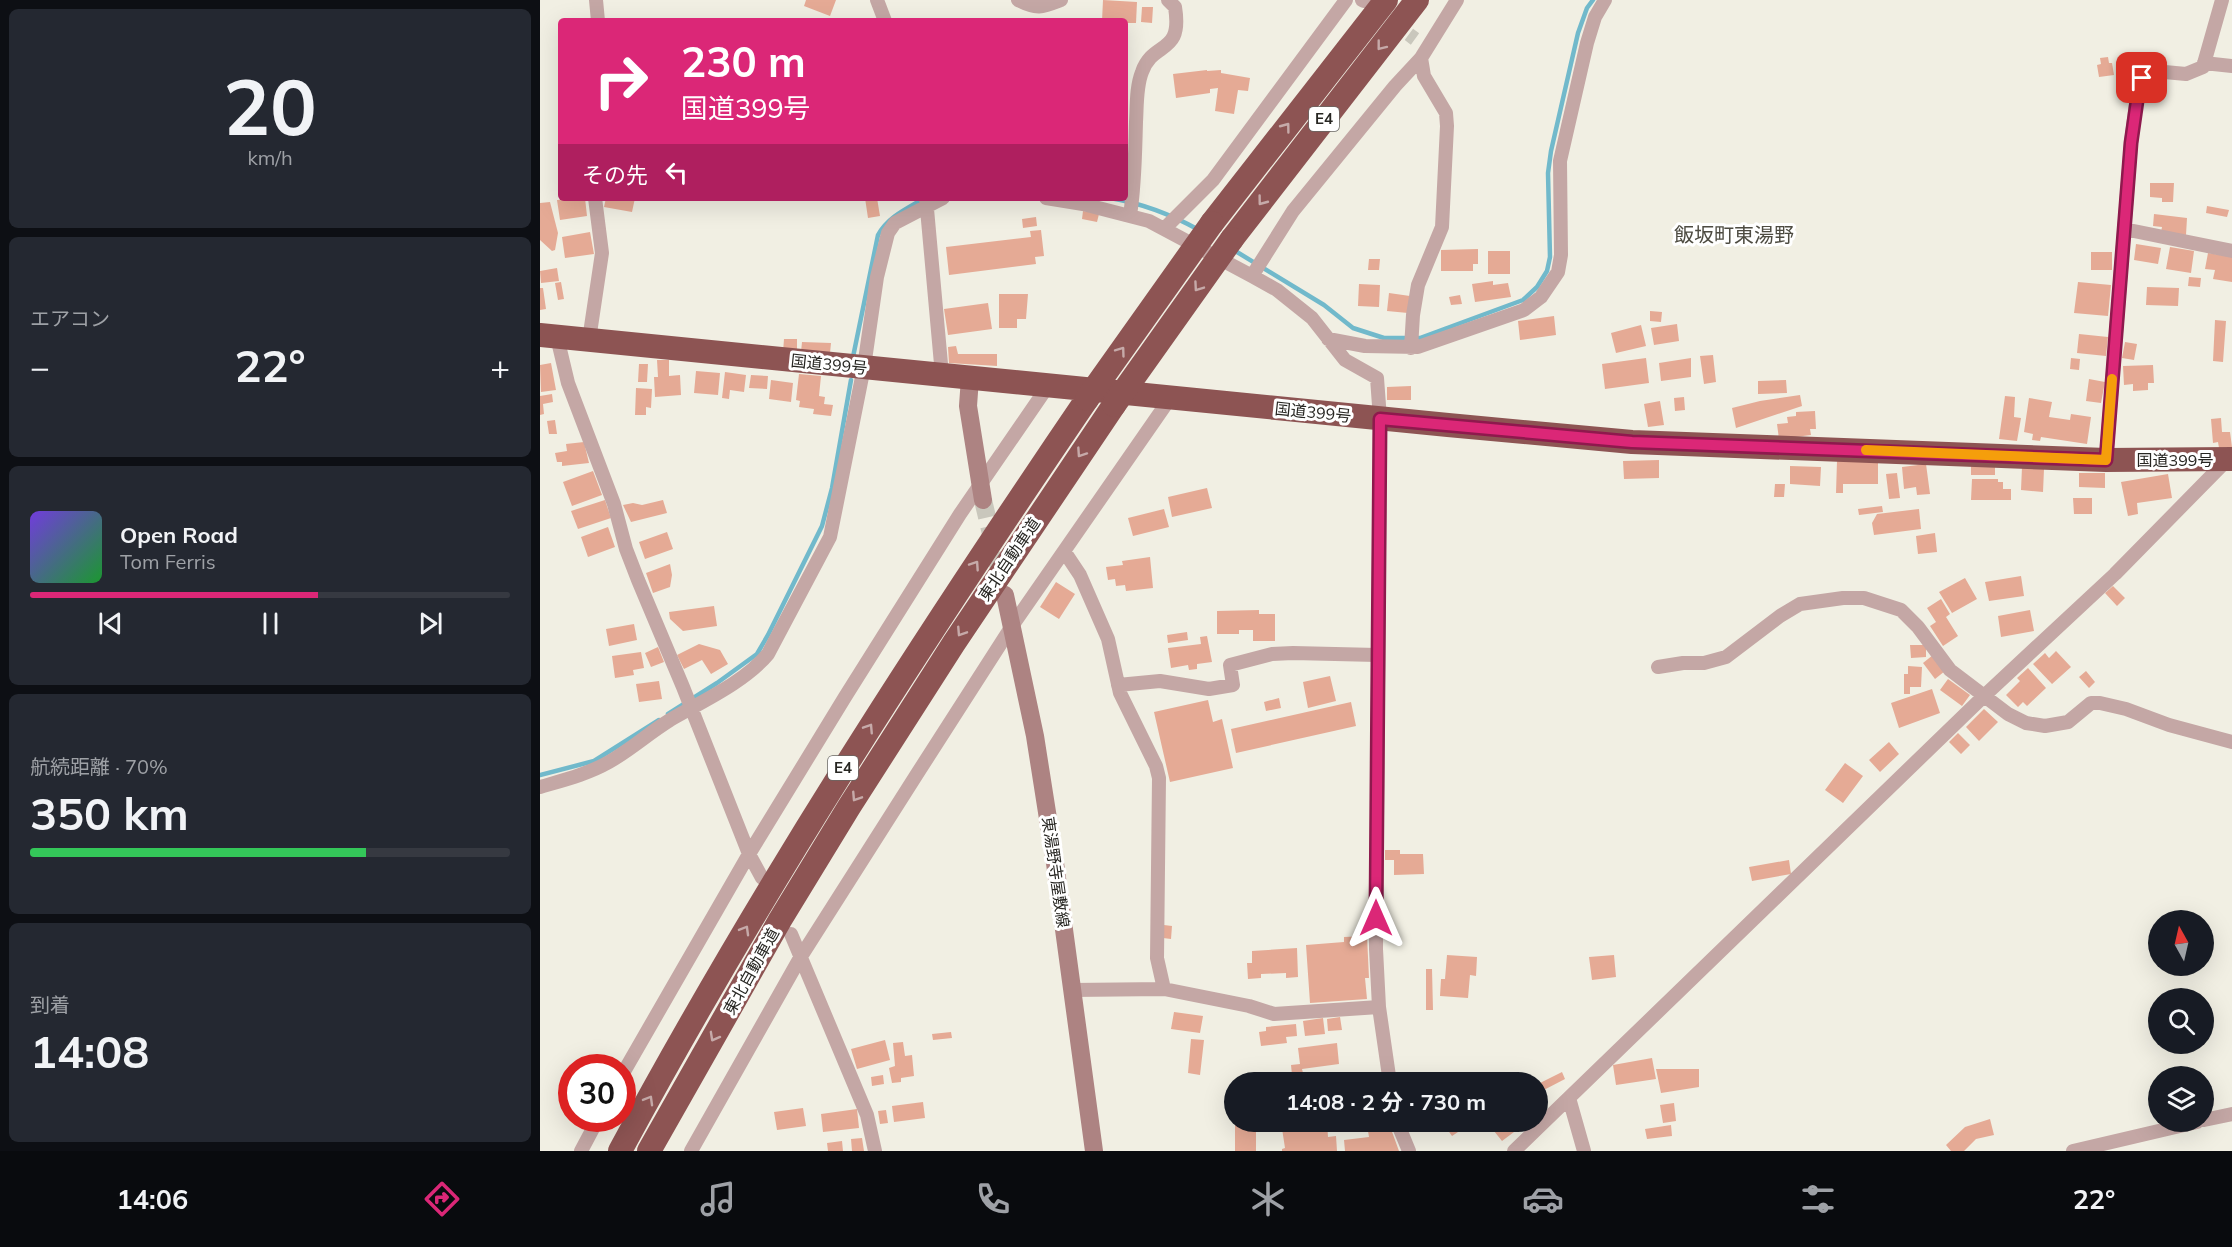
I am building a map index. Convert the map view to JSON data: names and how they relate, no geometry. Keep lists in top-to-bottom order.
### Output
{
  "streets": {
    "highway": ["E4", "国道399号", "東北自動車道"],
    "main road": ["東湯野寺屋敷線"]
  },
  "districts": ["飯坂町東湯野"],
  "north": "top",
  "page": {
    "tile": [
      ["20", "km/h"],
      "エアコン",
      ["航続距離 · 70%", "350 km"],
      ["到着", "14:08"]
    ],
    "turn": ["230 m", "国道399号"],
    "then": "その先",
    "heat": ["−", "22°", "+"],
    "song": ["Open Road", "Tom Ferris"],
    "limit": "30",
    "trip": "14:08 · 2 分 · 730 m",
    "tabs": ["14:06", "22°"]
  }
}
